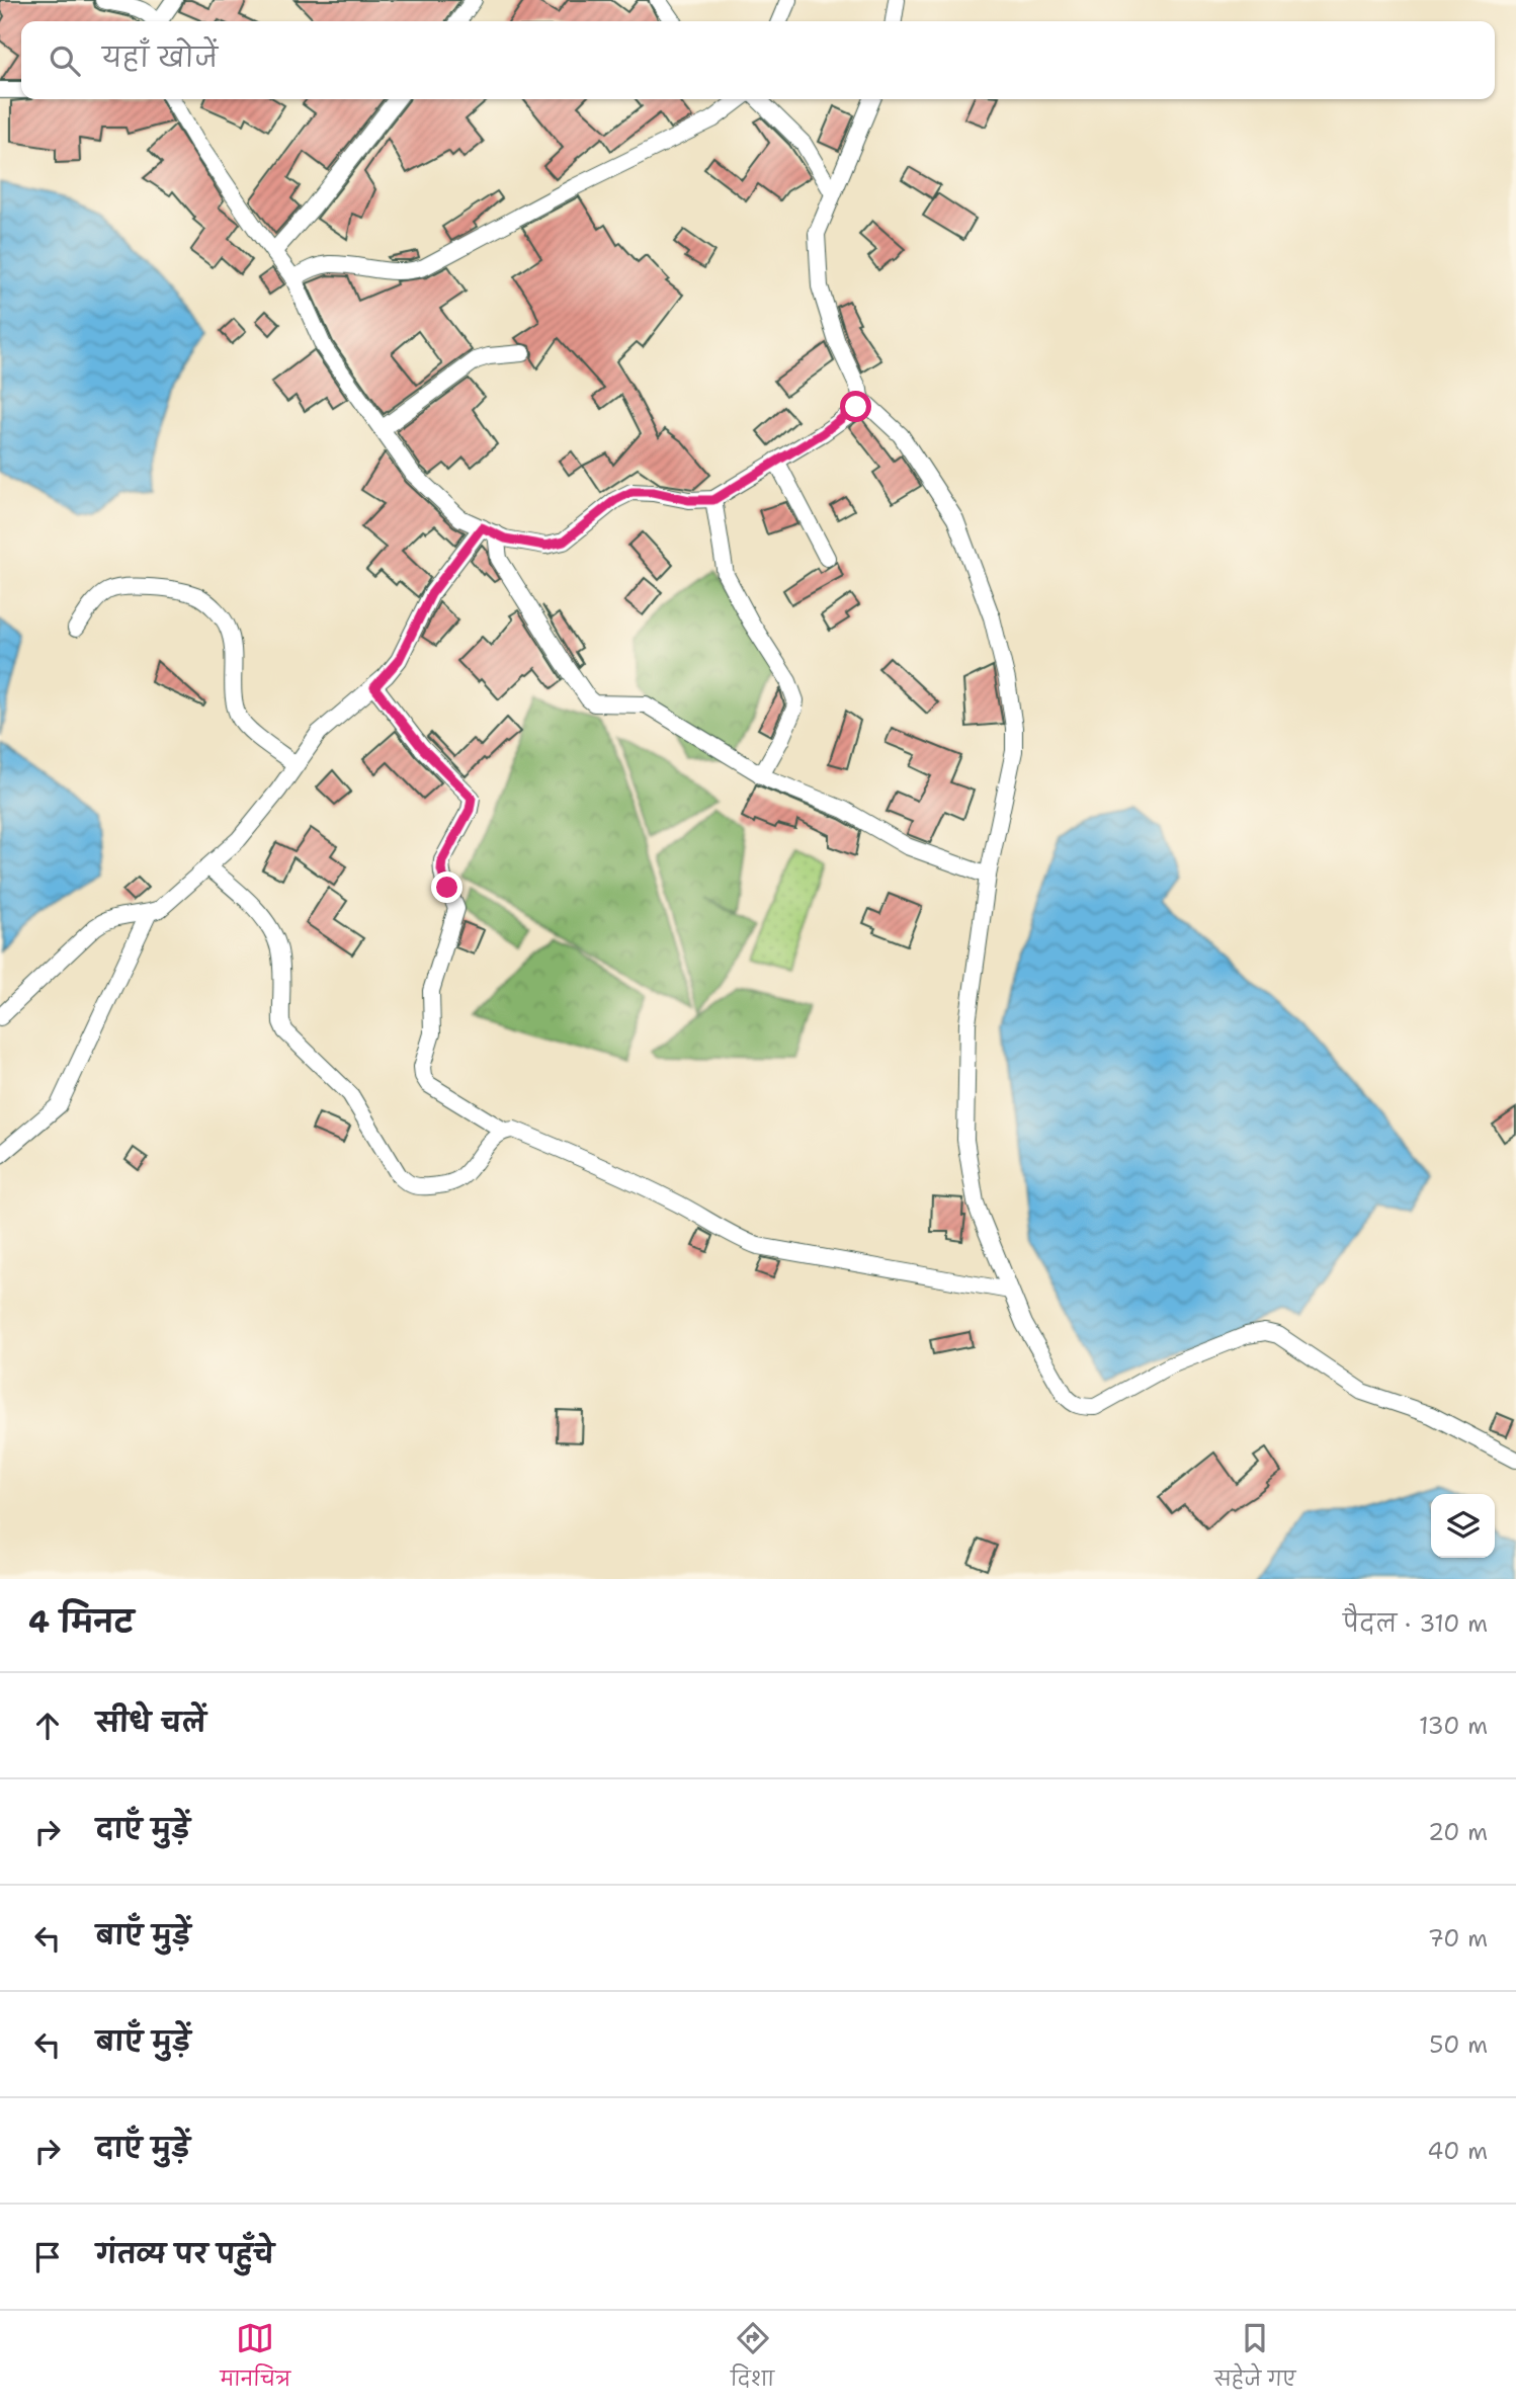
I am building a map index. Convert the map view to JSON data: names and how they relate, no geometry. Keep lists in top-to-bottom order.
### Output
{
  "page": {
    "search": "यहाँ खोजें",
    "heading": ["4 मिनट", "पैदल · 310 m"],
    "list": [
      ["सीधे चलें", "130 m"],
      ["दाएँ मुड़ें", "20 m"],
      ["बाएँ मुड़ें", "70 m"],
      ["बाएँ मुड़ें", "50 m"],
      ["दाएँ मुड़ें", "40 m"],
      "गंतव्य पर पहुँचे"
    ],
    "nav": ["मानचित्र", "दिशा", "सहेजे गए"]
  }
}
